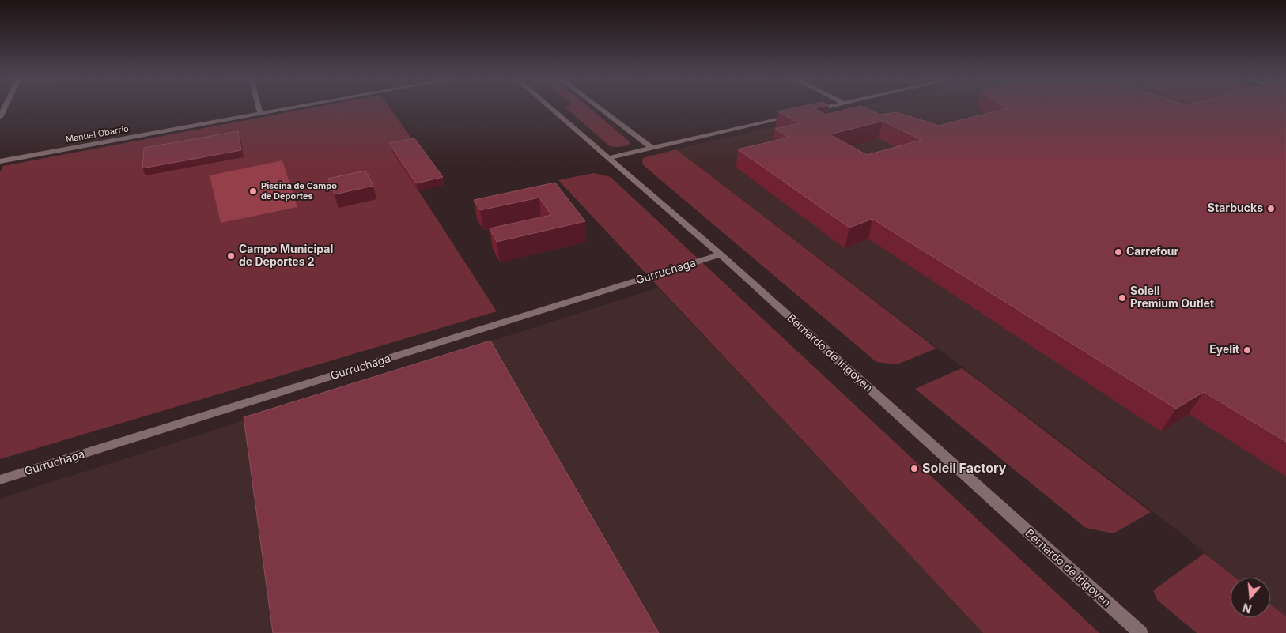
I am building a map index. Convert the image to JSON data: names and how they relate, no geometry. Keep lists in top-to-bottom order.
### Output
{
  "streets": {
    "street": ["Manuel Obarrio", "Gurruchaga", "Bernardo de Irigoyen"]
  },
  "crossings": [
    ["Gurruchaga", "Bernardo de Irigoyen"]
  ],
  "places": [
    "Piscina de Campo de Deportes",
    "Starbucks",
    "Carrefour",
    "Campo Municipal de Deportes 2",
    "Soleil Premium Outlet",
    "Eyelit",
    "Soleil Factory"
  ],
  "north": "bottom"
}
